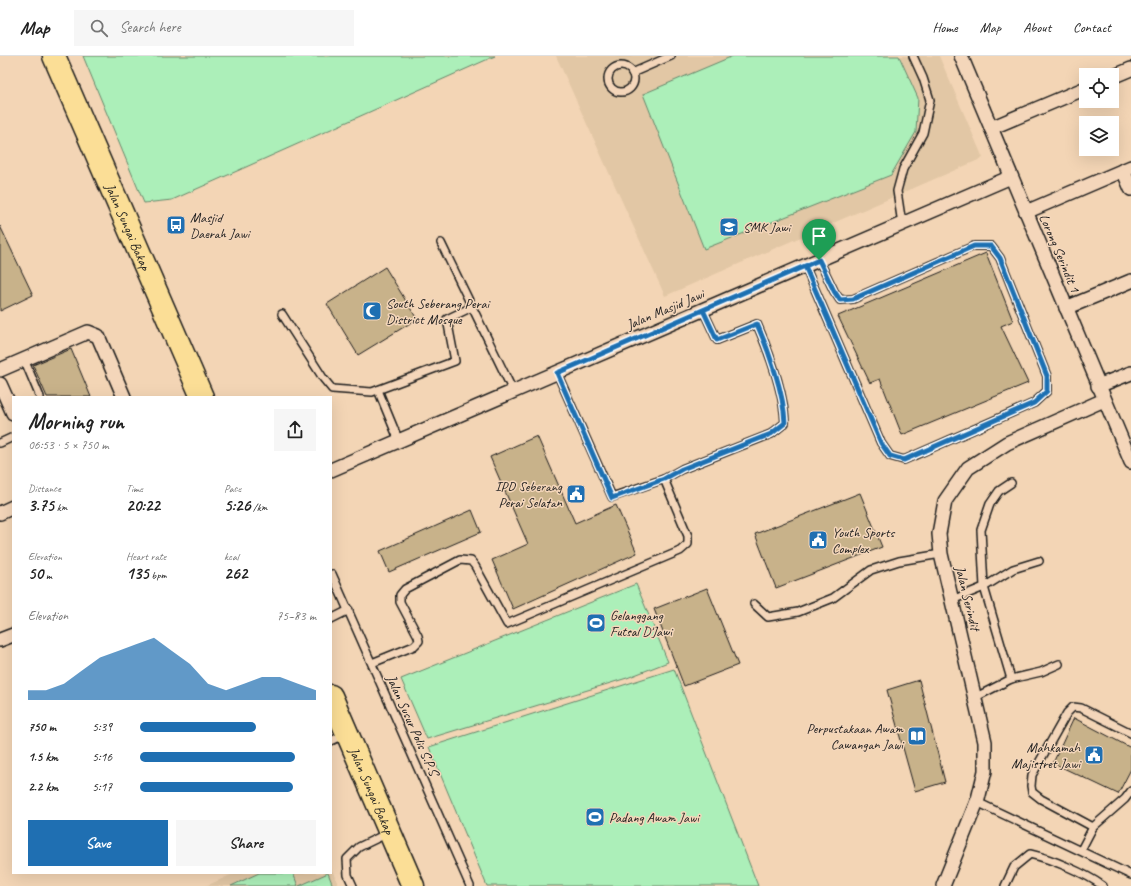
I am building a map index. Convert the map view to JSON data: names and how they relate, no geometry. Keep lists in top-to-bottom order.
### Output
{
  "streets": {
    "highway": ["Jalan Sungai Bakap"],
    "street": ["Lorong Serindit 1", "Jalan Masjid Jawi", "Jalan Serindit"],
    "lane": ["Jalan Susur Polis S.P.S"]
  },
  "crossings": [
    ["Lorong Serindit 1", "Jalan Masjid Jawi"],
    ["Lorong Serindit 1", "Jalan Serindit"]
  ],
  "places": {
    "bus stop": ["Masjid Daerah Jawi"],
    "school or university": ["SMK Jawi"],
    "mosque": ["South Seberang Perai District Mosque"],
    "public building": ["IPD Seberang Perai Selatan", "Youth Sports Complex", "Mahkamah Majistret Jawi"],
    "sports": ["Gelanggang Futsal D'Jawi", "Padang Awam Jawi"],
    "library": ["Perpustakaan Awam Cawangan Jawi"]
  },
  "page": {
    "header": "Map",
    "search": "Search here",
    "nav": [
      "Home",
      "Map",
      "About",
      "Contact"
    ],
    "heading": ["Morning run", "06:53 · 5 × 750 m"],
    "stats": [
      ["Distance", "3.75 km"],
      ["Time", "20:22"],
      ["Pace", "5:26 /km"],
      ["Elevation", "50 m"],
      ["Heart rate", "135 bpm"],
      ["kcal", "262"]
    ],
    "chart": ["Elevation", "75–83 m"],
    "list": [
      {
        "name": "750 m",
        "note": "5:39"
      },
      {
        "name": "1.5 km",
        "note": "5:16"
      },
      {
        "name": "2.2 km",
        "note": "5:17"
      }
    ],
    "buttons": ["Save", "Share"]
  }
}
